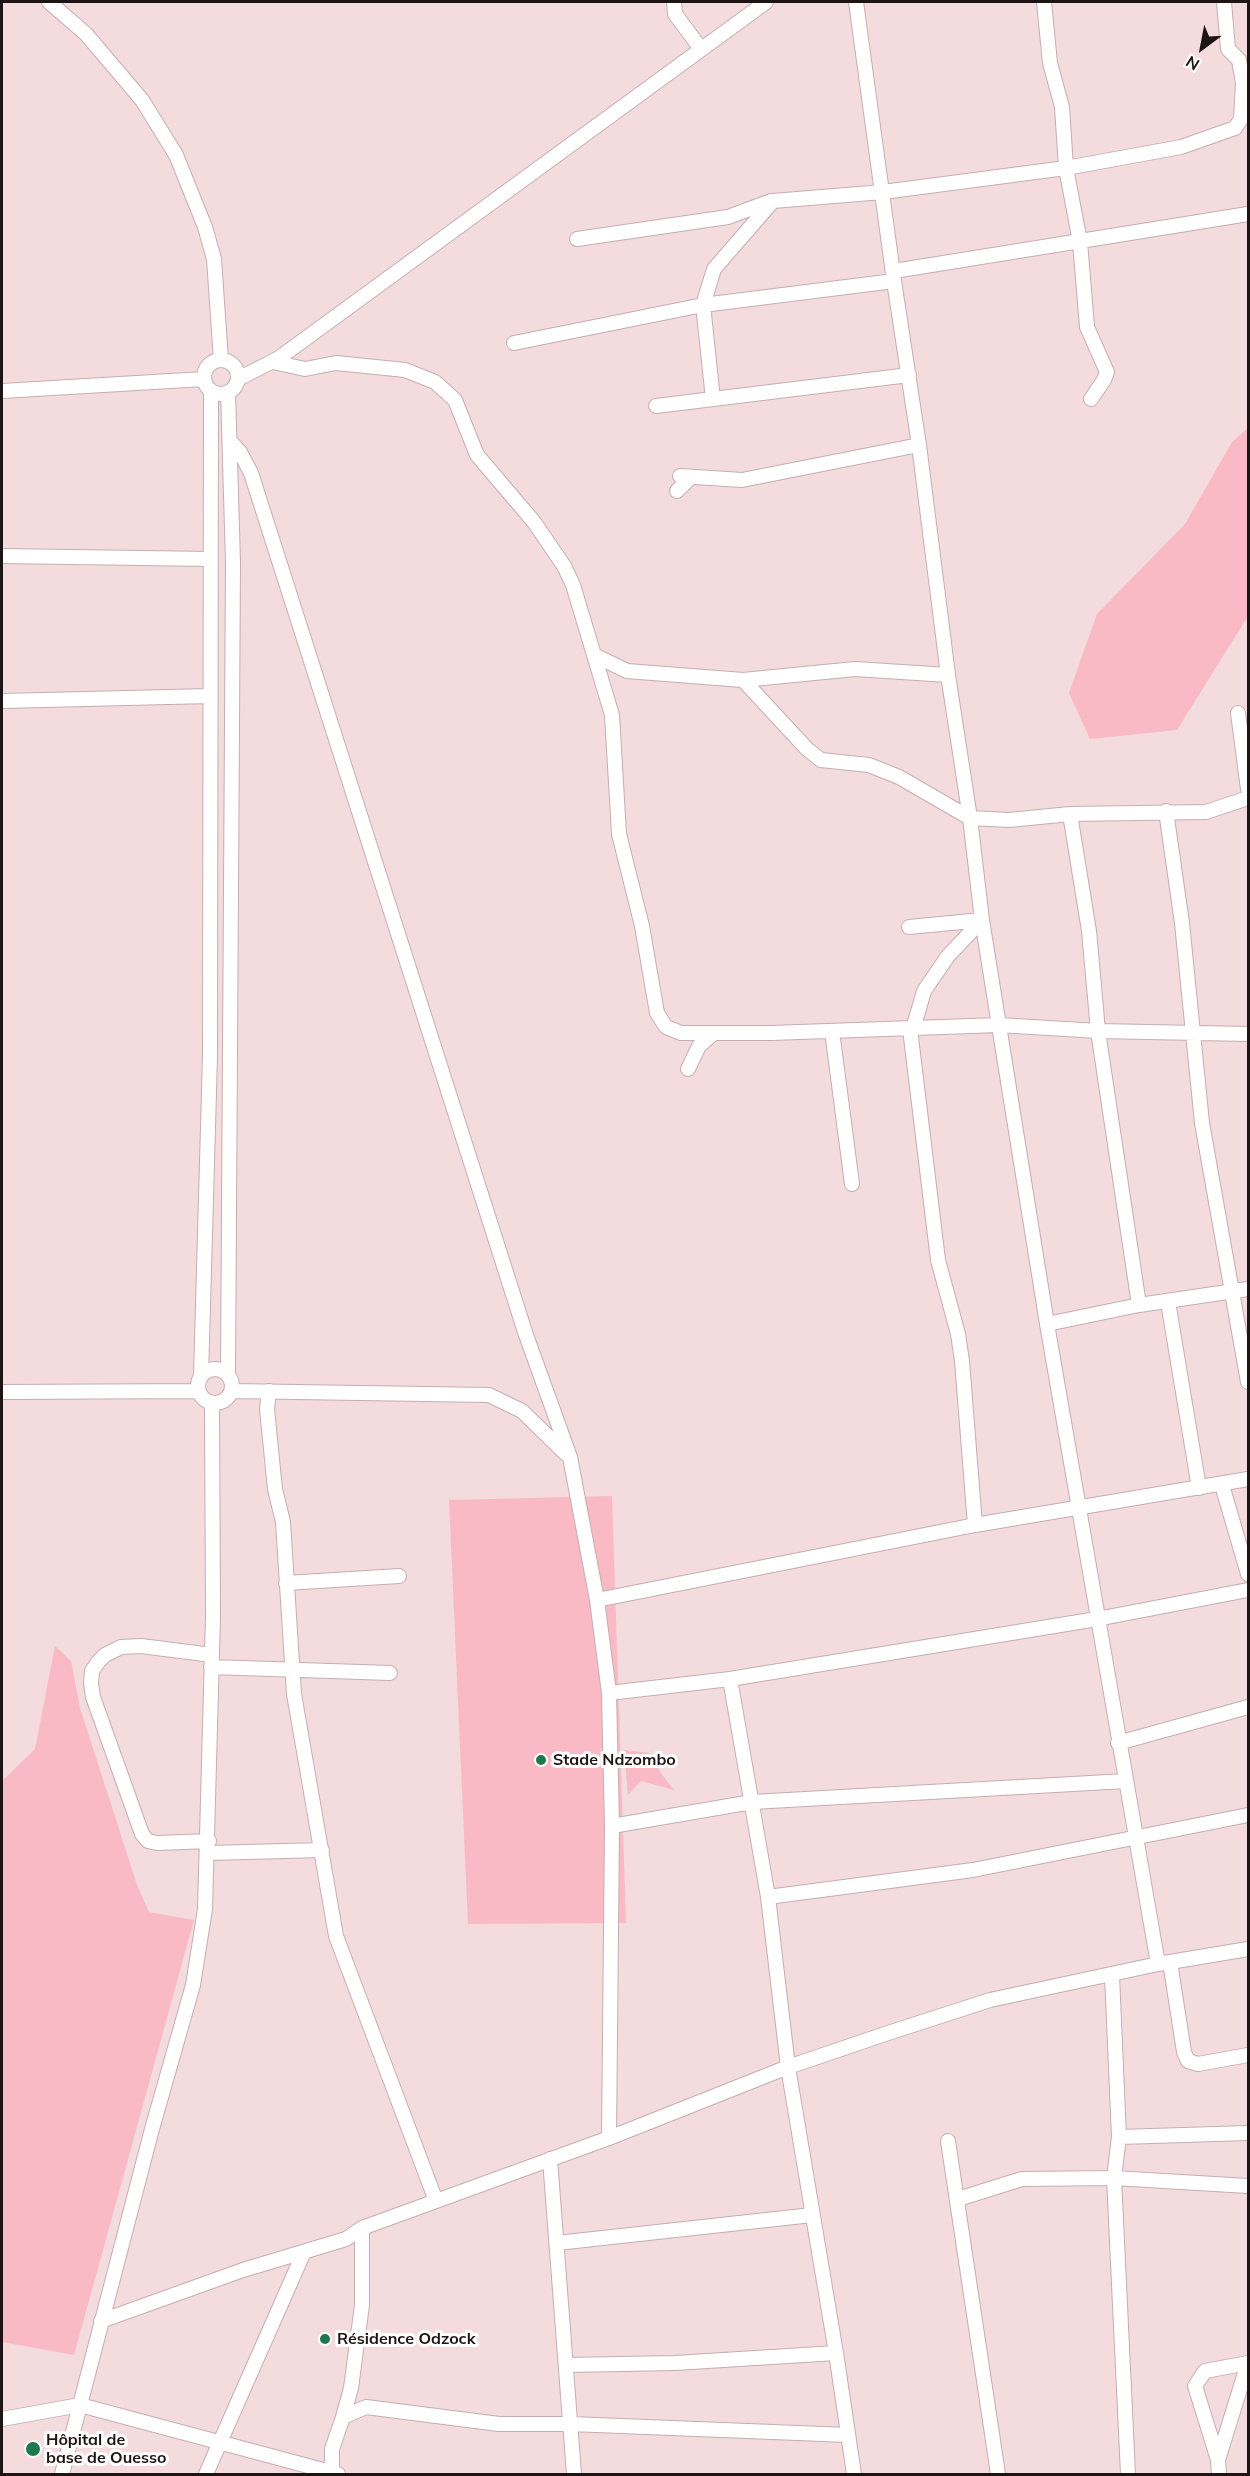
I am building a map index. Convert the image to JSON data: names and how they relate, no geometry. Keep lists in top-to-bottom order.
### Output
{
  "places": ["Stade Ndzombo", "Résidence Odzock", "Hôpital de base de Ouesso"],
  "north": "bottom left"
}
